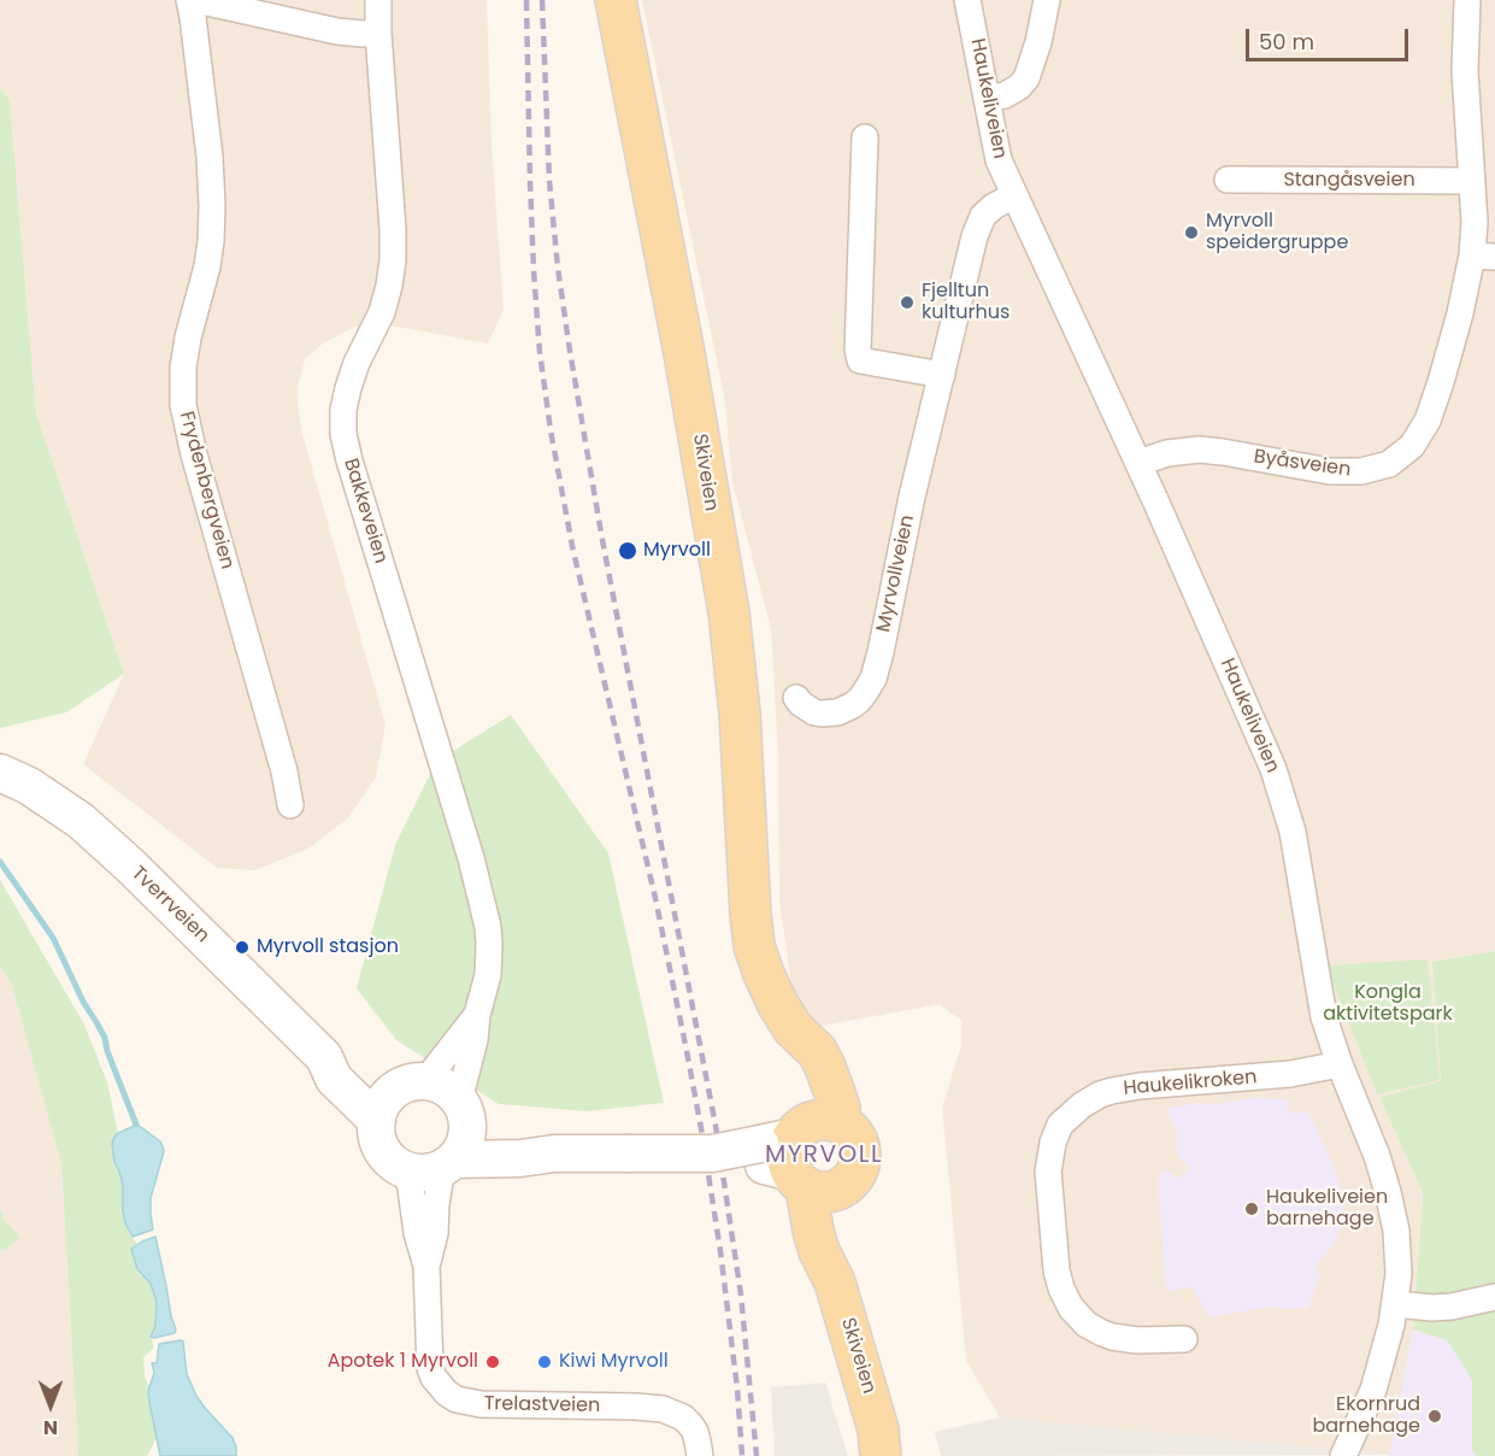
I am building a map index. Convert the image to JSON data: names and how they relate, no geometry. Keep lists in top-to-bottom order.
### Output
{
  "streets": {
    "main road": ["Skiveien", "Tverrveien"],
    "street": [
      "Haukeliveien",
      "Stangåsveien",
      "Byåsveien",
      "Frydenbergveien",
      "Bakkeveien",
      "Myrvollveien",
      "Haukelikroken",
      "Trelastveien"
    ]
  },
  "crossings": [
    ["Haukeliveien", "Byåsveien"],
    ["Haukeliveien", "Myrvollveien"],
    ["Haukeliveien", "Haukelikroken"],
    ["Bakkeveien", "Tverrveien"],
    ["Bakkeveien", "Trelastveien"],
    ["Tverrveien", "Trelastveien"]
  ],
  "districts": ["MYRVOLL"],
  "parks": ["Kongla aktivitetspark"],
  "places": [
    "Myrvoll speidergruppe",
    "Fjelltun kulturhus",
    "Myrvoll",
    "Myrvoll stasjon",
    "Haukeliveien barnehage",
    "Apotek 1 Myrvoll",
    "Kiwi Myrvoll",
    "Ekornrud barnehage"
  ],
  "scale_bar": "50 m",
  "north": "bottom"
}
